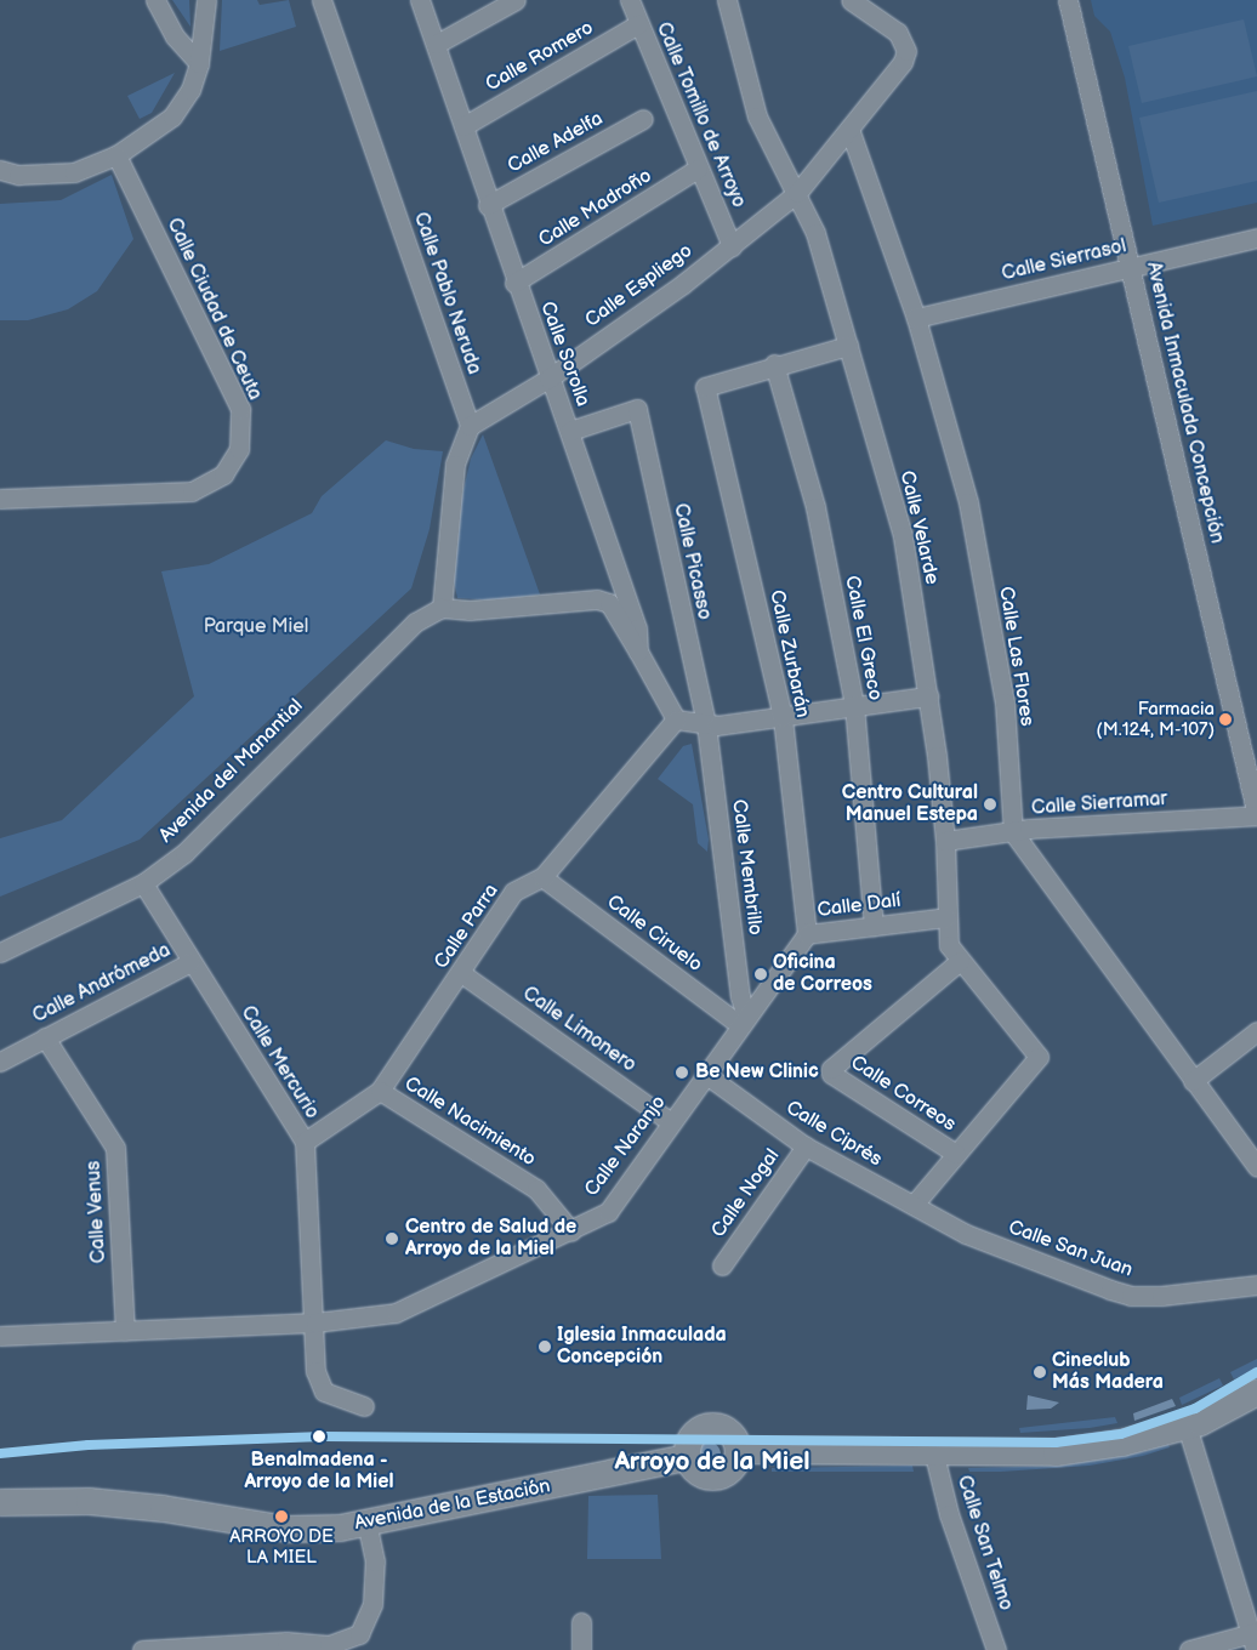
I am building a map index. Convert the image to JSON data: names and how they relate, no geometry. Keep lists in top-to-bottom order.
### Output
{
  "streets": {
    "main road": ["Avenida de la Estación"],
    "street": [
      "Calle Romero",
      "Calle Tomillo de Arroyo",
      "Calle Adelfa",
      "Calle Madroño",
      "Calle Sierrasol",
      "Calle Espliego",
      "Calle Pablo Neruda",
      "Calle Ciudad de Ceuta",
      "Calle Sorolla",
      "Avenida Inmaculada Concepción",
      "Calle Velarde",
      "Calle Picasso",
      "Calle El Greco",
      "Calle Zurbarán",
      "Calle Las Flores",
      "Avenida del Manantial",
      "Calle Sierramar",
      "Calle Membrillo",
      "Calle Dalí",
      "Calle Parra",
      "Calle Ciruelo",
      "Calle Andrómeda",
      "Calle Limonero",
      "Calle Mercurio",
      "Calle Correos",
      "Calle Nacimiento",
      "Calle Ciprés",
      "Calle Naranjo",
      "Calle Nogal",
      "Calle Venus",
      "Calle San Juan",
      "Calle San Telmo"
    ]
  },
  "crossings": [
    ["Calle Romero", "Calle Tomillo de Arroyo"],
    ["Calle Romero", "Calle Sorolla"],
    ["Calle Tomillo de Arroyo", "Calle Madroño"],
    ["Calle Tomillo de Arroyo", "Calle Espliego"],
    ["Calle Adelfa", "Calle Sorolla"],
    ["Calle Madroño", "Calle Sorolla"],
    ["Calle Sierrasol", "Avenida Inmaculada Concepción"],
    ["Calle Sierrasol", "Calle Las Flores"],
    ["Calle Espliego", "Calle Pablo Neruda"],
    ["Calle Espliego", "Calle Sorolla"],
    ["Calle Espliego", "Calle Velarde"],
    ["Calle Espliego", "Calle Las Flores"],
    ["Calle Sorolla", "Calle Picasso"],
    ["Calle Sorolla", "Calle Parra"],
    ["Avenida Inmaculada Concepción", "Calle Sierramar"],
    ["Calle Velarde", "Calle Sierramar"],
    ["Calle Velarde", "Calle Dalí"],
    ["Calle Velarde", "Calle Correos"],
    ["Calle Picasso", "Calle Membrillo"],
    ["Calle El Greco", "Calle Zurbarán"],
    ["Calle El Greco", "Calle Dalí"],
    ["Calle Zurbarán", "Calle Dalí"],
    ["Calle Las Flores", "Calle Sierramar"],
    ["Avenida del Manantial", "Calle Mercurio"],
    ["Calle Membrillo", "Calle Dalí"],
    ["Calle Membrillo", "Calle Ciruelo"],
    ["Calle Membrillo", "Calle Naranjo"],
    ["Calle Dalí", "Calle Ciruelo"],
    ["Calle Dalí", "Calle Naranjo"],
    ["Calle Parra", "Calle Ciruelo"],
    ["Calle Parra", "Calle Limonero"],
    ["Calle Parra", "Calle Nacimiento"],
    ["Calle Ciruelo", "Calle Naranjo"],
    ["Calle Andrómeda", "Calle Mercurio"],
    ["Calle Andrómeda", "Calle Venus"],
    ["Calle Limonero", "Calle Naranjo"],
    ["Calle Mercurio", "Calle Nacimiento"],
    ["Calle Mercurio", "Calle Naranjo"],
    ["Calle Nacimiento", "Calle Naranjo"],
    ["Calle Ciprés", "Calle Naranjo"],
    ["Calle Ciprés", "Calle Nogal"],
    ["Calle Ciprés", "Calle San Juan"],
    ["Calle Naranjo", "Calle Venus"]
  ],
  "districts": ["Arroyo de la Miel"],
  "parks": ["Parque Miel"],
  "places": [
    "Farmacia (M.124, M-107)",
    "Centro Cultural Manuel Estepa",
    "Oficina de Correos",
    "Be New Clinic",
    "Centro de Salud de Arroyo de la Miel",
    "Iglesia Inmaculada Concepción",
    "Cineclub Más Madera",
    "Benalmadena - Arroyo de la Miel",
    "ARROYO DE LA MIEL"
  ]
}
